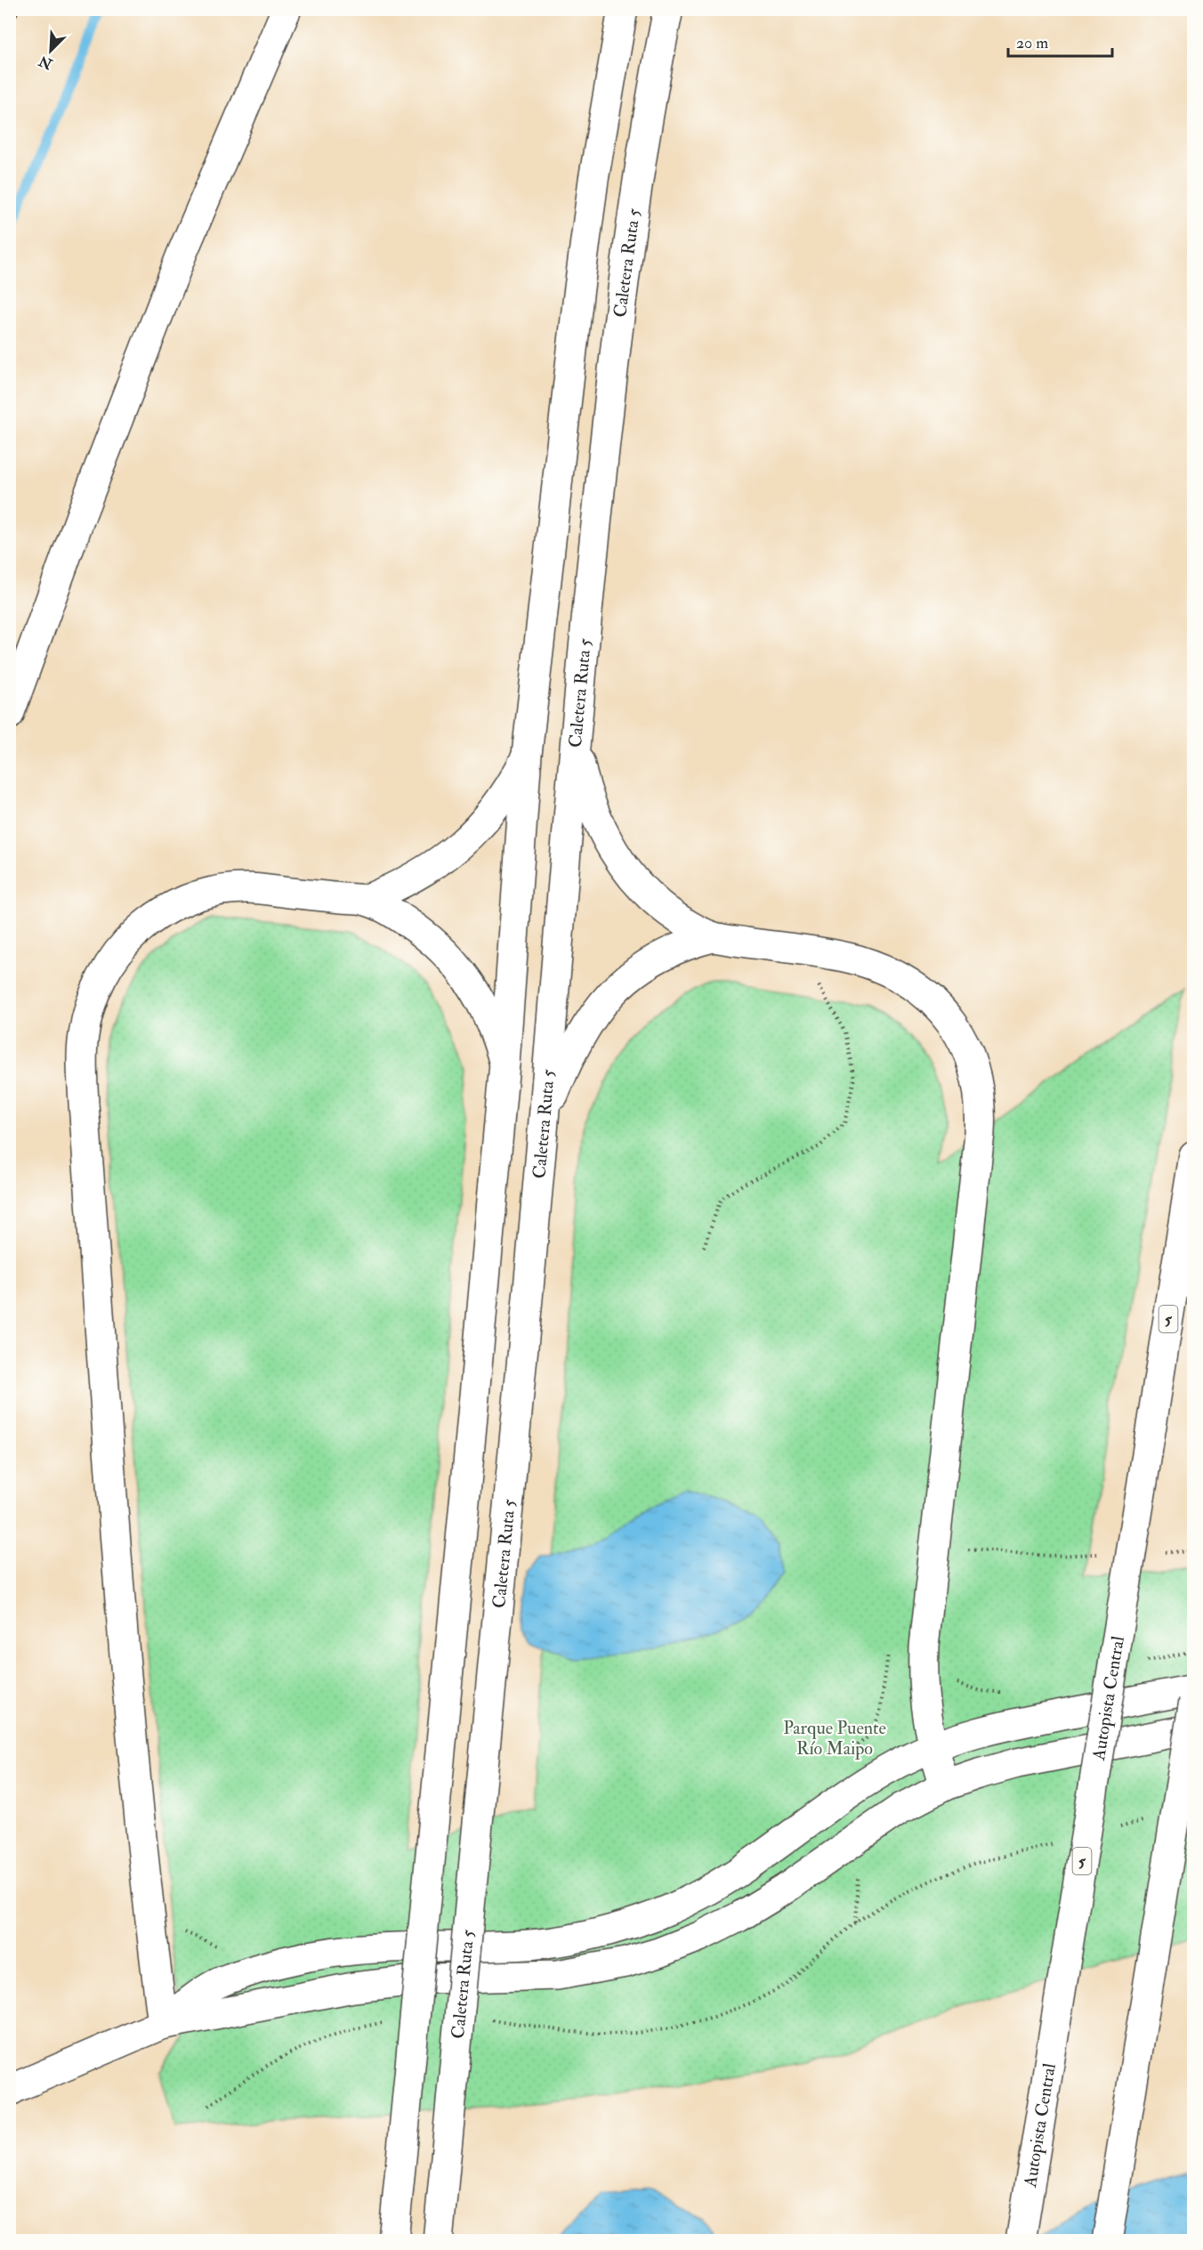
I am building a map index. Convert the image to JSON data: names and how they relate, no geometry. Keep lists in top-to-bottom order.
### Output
{
  "streets": {
    "main road": ["Caletera Ruta 5", "5", "Autopista Central"]
  },
  "parks": ["Parque Puente Río Maipo"],
  "scale_bar": "20 m",
  "north": "bottom left"
}
